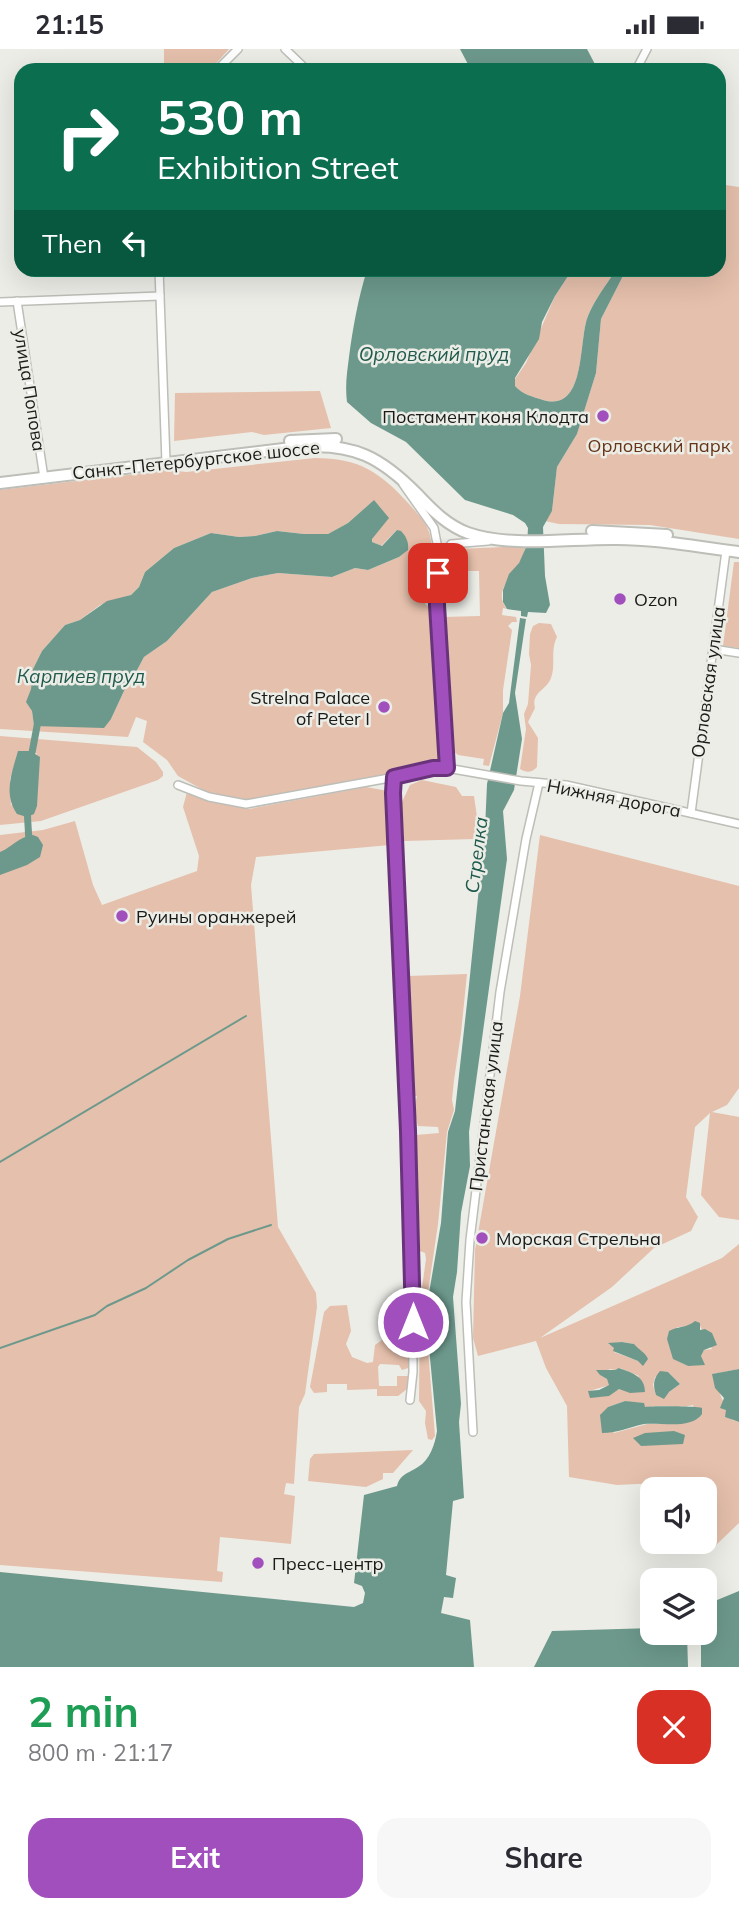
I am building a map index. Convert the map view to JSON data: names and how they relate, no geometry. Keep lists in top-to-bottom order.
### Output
{
  "streets": {
    "main road": ["Санкт-Петербургское шоссе"],
    "street": [
      "улица Попова",
      "Орловская улица",
      "Нижняя дорога",
      "Пристанская улица"
    ]
  },
  "crossings": [
    ["улица Попова", "Санкт-Петербургское шоссе"],
    ["Санкт-Петербургское шоссе", "Орловская улица"],
    ["Орловская улица", "Нижняя дорога"],
    ["Нижняя дорога", "Пристанская улица"]
  ],
  "water": ["Орловский пруд", "Карпиев пруд", "Стрелка"],
  "parks": ["Орловский парк"],
  "places": [
    "Постамент коня Клодта",
    "Ozon",
    "Strelna Palace of Peter I",
    "Руины оранжерей",
    "Морская Стрельна",
    "Пресс-центр"
  ],
  "page": {
    "status": "21:15",
    "turn": ["530 m", "Exhibition Street"],
    "then": "Then",
    "heading": ["2 min", "800 m · 21:17"],
    "buttons": ["Exit", "Share"]
  }
}
